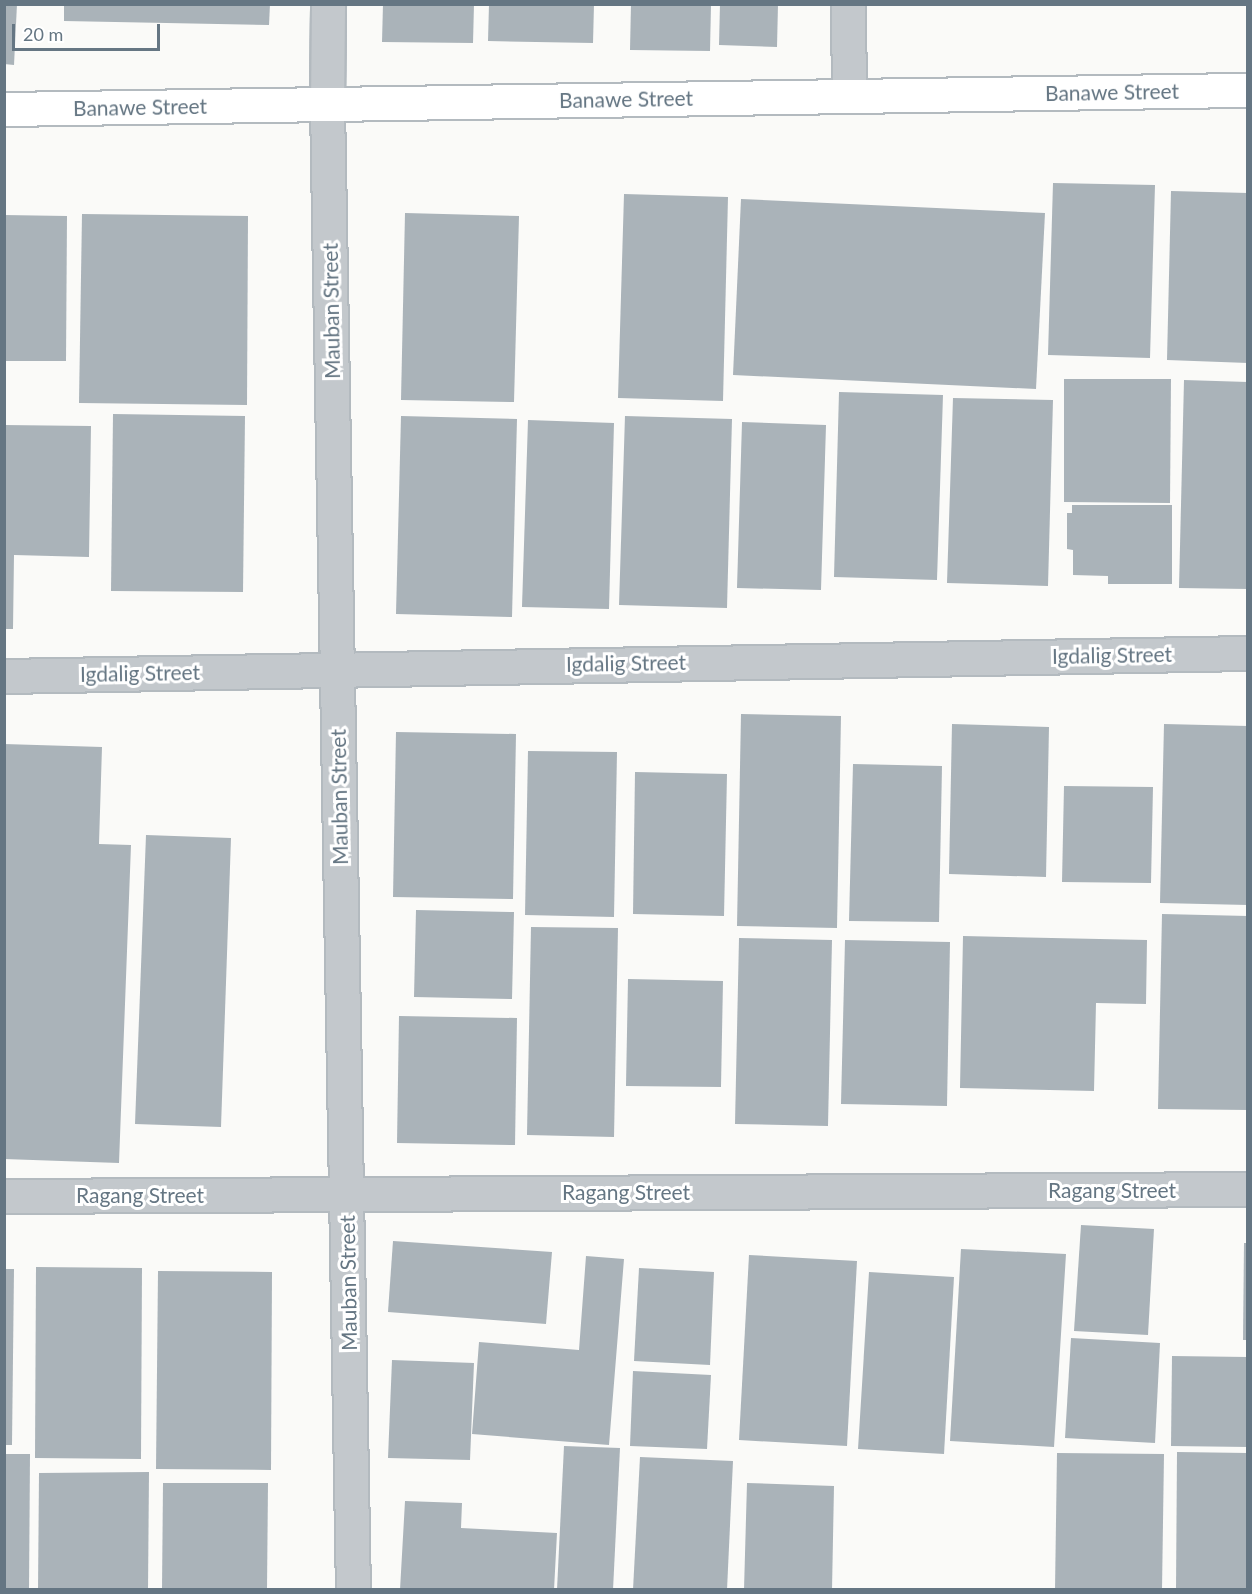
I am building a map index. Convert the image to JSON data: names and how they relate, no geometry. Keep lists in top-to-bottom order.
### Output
{
  "streets": {
    "main road": ["Banawe Street"],
    "street": ["Mauban Street", "Igdalig Street", "Ragang Street"]
  },
  "crossings": [
    ["Banawe Street", "Mauban Street"],
    ["Mauban Street", "Igdalig Street"],
    ["Mauban Street", "Ragang Street"]
  ],
  "scale_bar": "20 m"
}
